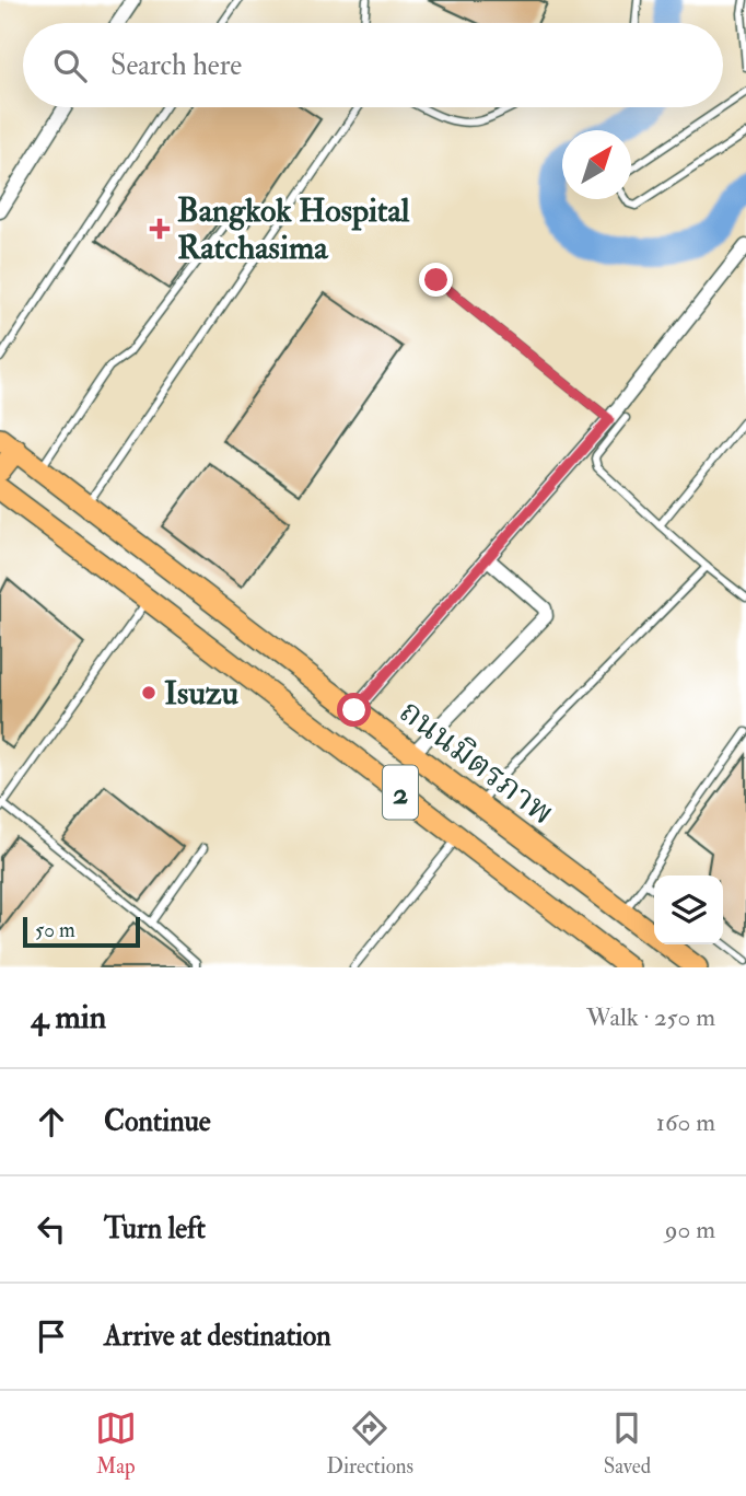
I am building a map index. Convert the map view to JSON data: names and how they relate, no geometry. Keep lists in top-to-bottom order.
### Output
{
  "streets": {
    "highway": ["ถนนมิตรภาพ", "2"]
  },
  "places": {
    "health": ["Bangkok Hospital Ratchasima"],
    "other": ["Isuzu"]
  },
  "scale_bar": "50 m",
  "north": "top right",
  "page": {
    "search": "Search here",
    "scale": "50 m",
    "heading": ["4 min", "Walk · 250 m"],
    "list": [
      ["Continue", "160 m"],
      ["Turn left", "90 m"],
      "Arrive at destination"
    ],
    "nav": ["Map", "Directions", "Saved"]
  }
}
